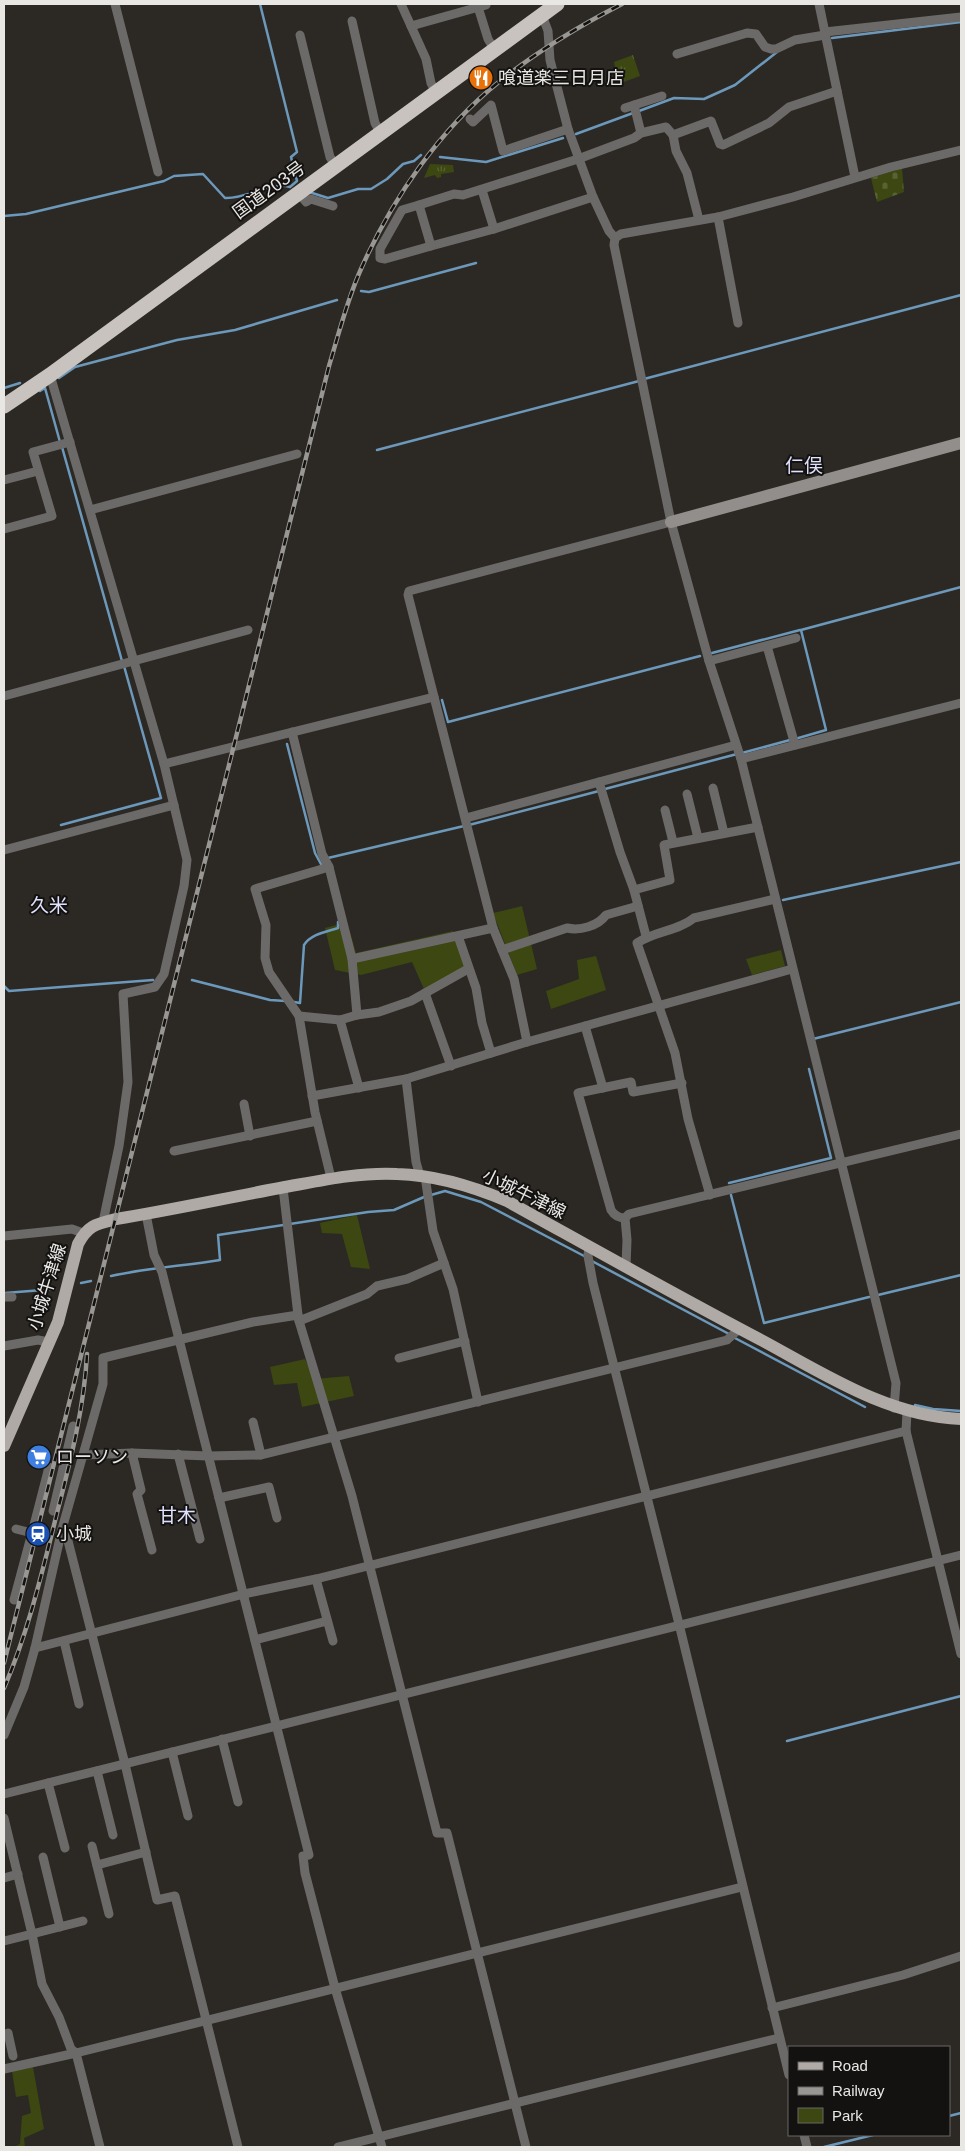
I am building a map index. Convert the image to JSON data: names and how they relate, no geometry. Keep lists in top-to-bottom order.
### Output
{
  "streets": {
    "highway": ["国道203号"],
    "main road": ["小城牛津線"]
  },
  "districts": ["仁俣", "久米", "甘木"],
  "places": {
    "restaurant": ["喰道楽三日月店"],
    "supermarket": ["ローソン"],
    "station": ["小城"]
  },
  "legend": ["Road", "Railway", "Park"]
}
